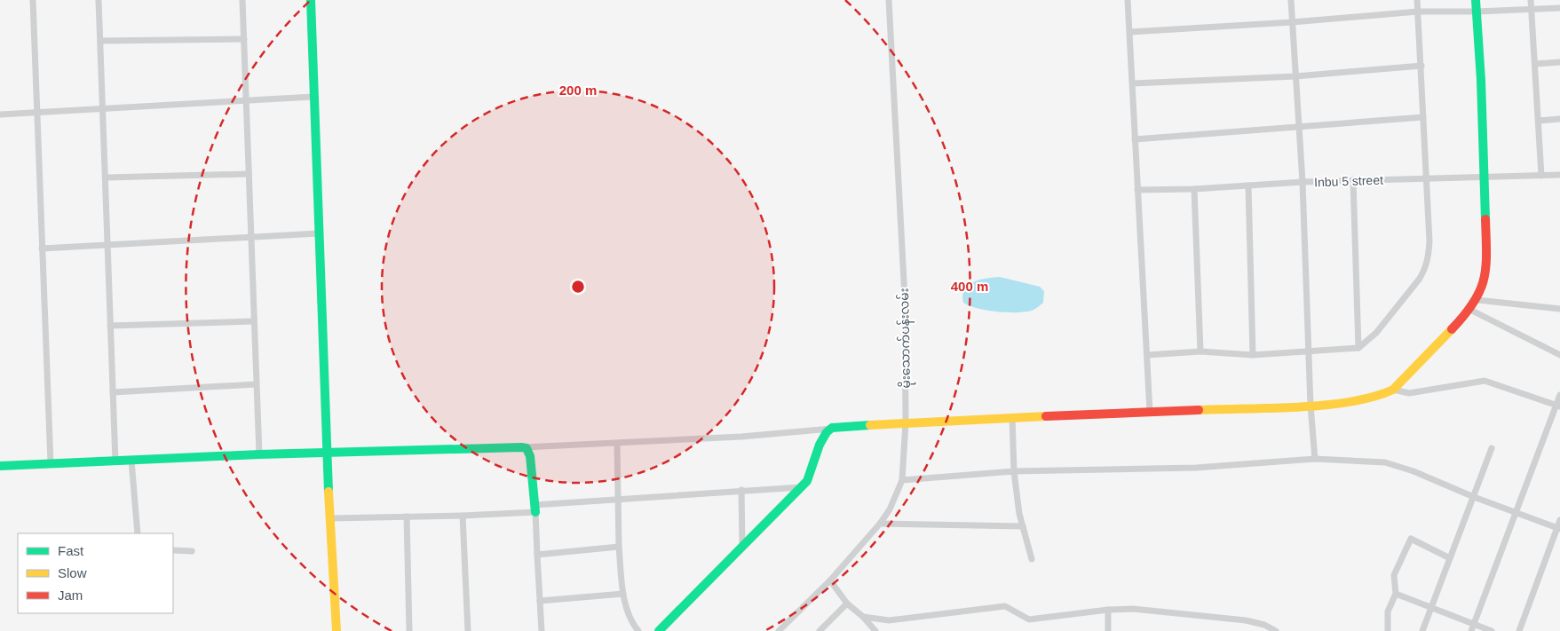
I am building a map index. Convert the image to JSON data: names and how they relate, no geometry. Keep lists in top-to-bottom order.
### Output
{
  "streets": {
    "street": ["Inbu 5 street", "မိုးသောက်ပန်းလမ်း"]
  },
  "legend": ["Fast", "Slow", "Jam"],
  "rings": ["200 m", "400 m"]
}
